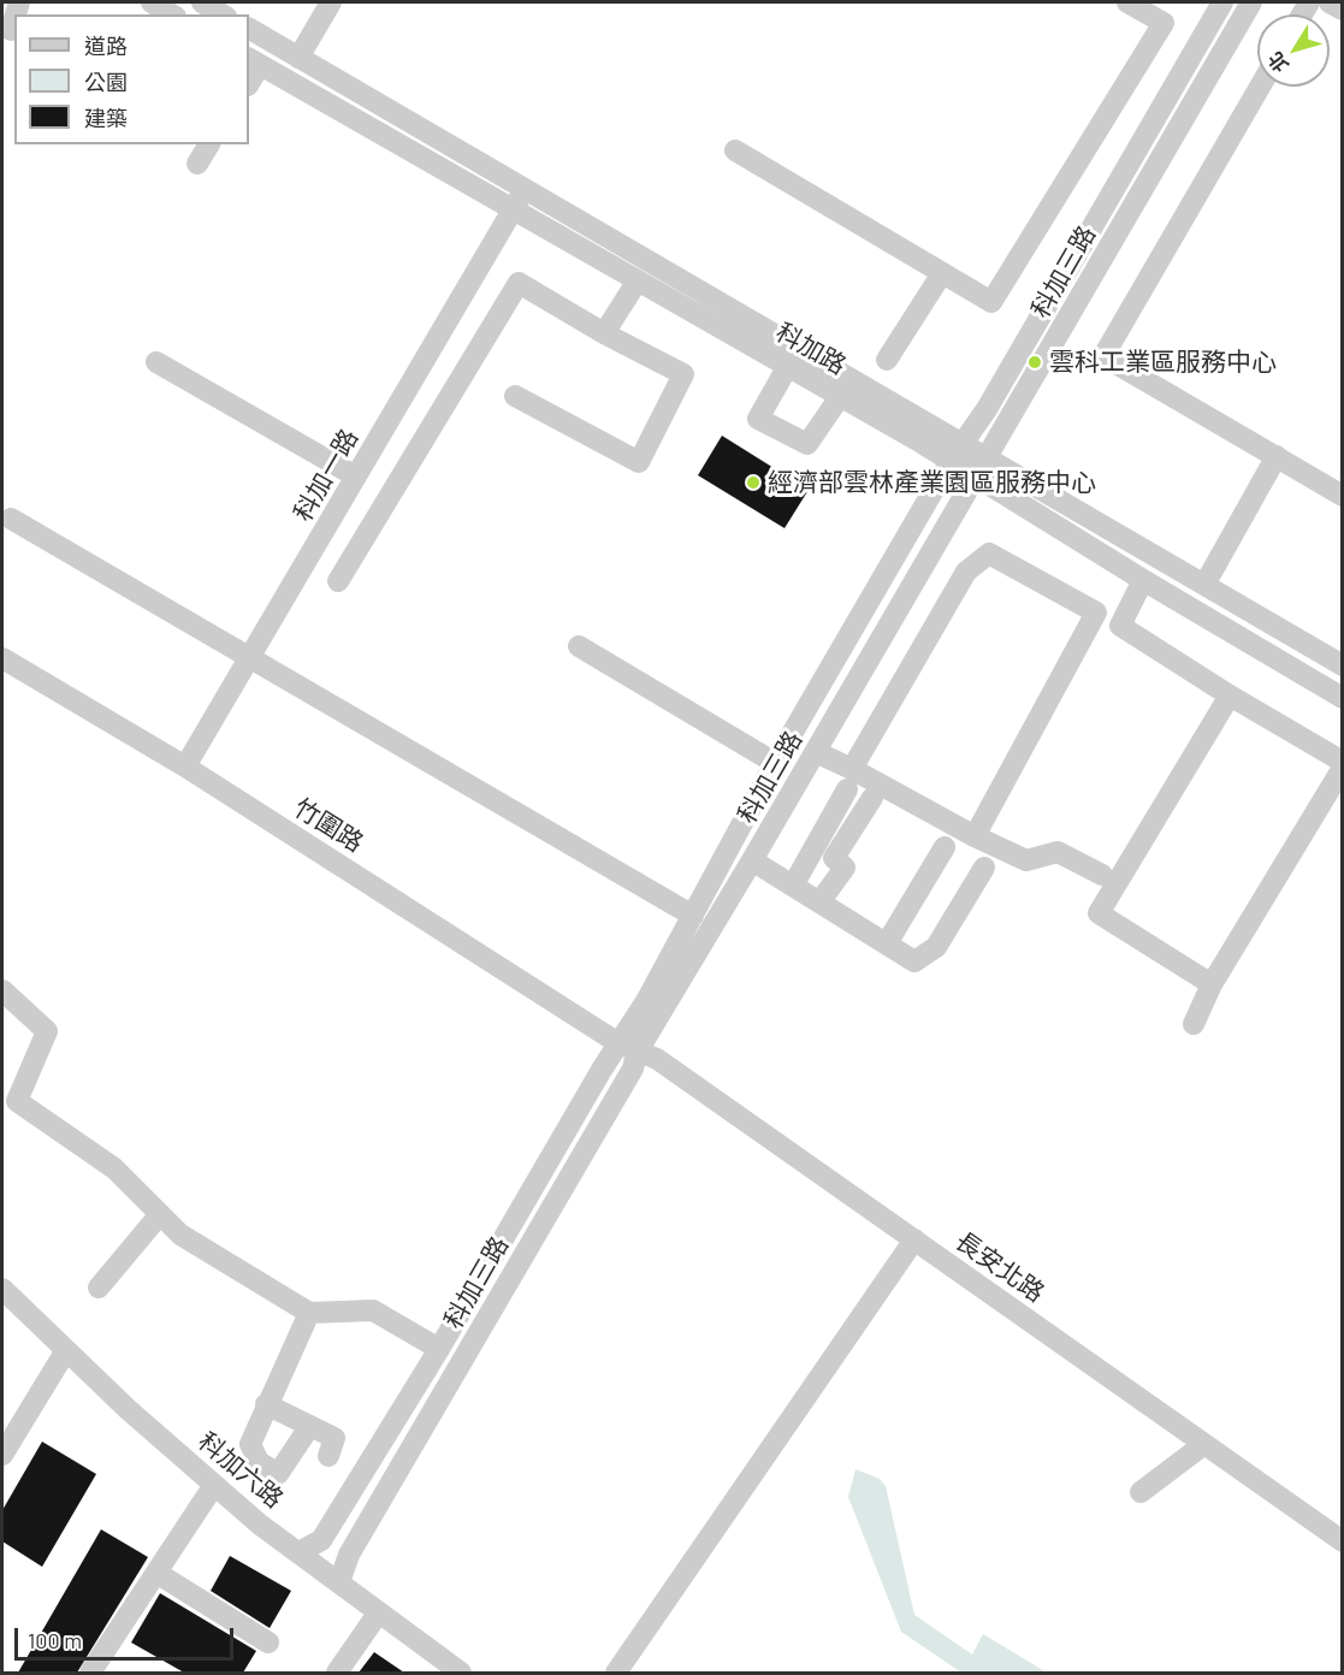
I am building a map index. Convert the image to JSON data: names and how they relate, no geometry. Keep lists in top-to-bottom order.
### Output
{
  "streets": {
    "street": [
      "科加三路",
      "科加路",
      "科加一路",
      "竹圍路",
      "長安北路",
      "科加六路"
    ]
  },
  "crossings": [
    ["科加三路", "科加路"],
    ["科加三路", "竹圍路"],
    ["科加三路", "長安北路"],
    ["科加三路", "科加六路"],
    ["科加路", "科加一路"],
    ["科加一路", "竹圍路"],
    ["竹圍路", "長安北路"]
  ],
  "places": ["雲科工業區服務中心", "經濟部雲林產業園區服務中心"],
  "legend": ["道路", "公園", "建築"],
  "scale_bar": "100 m",
  "north": "bottom left"
}
